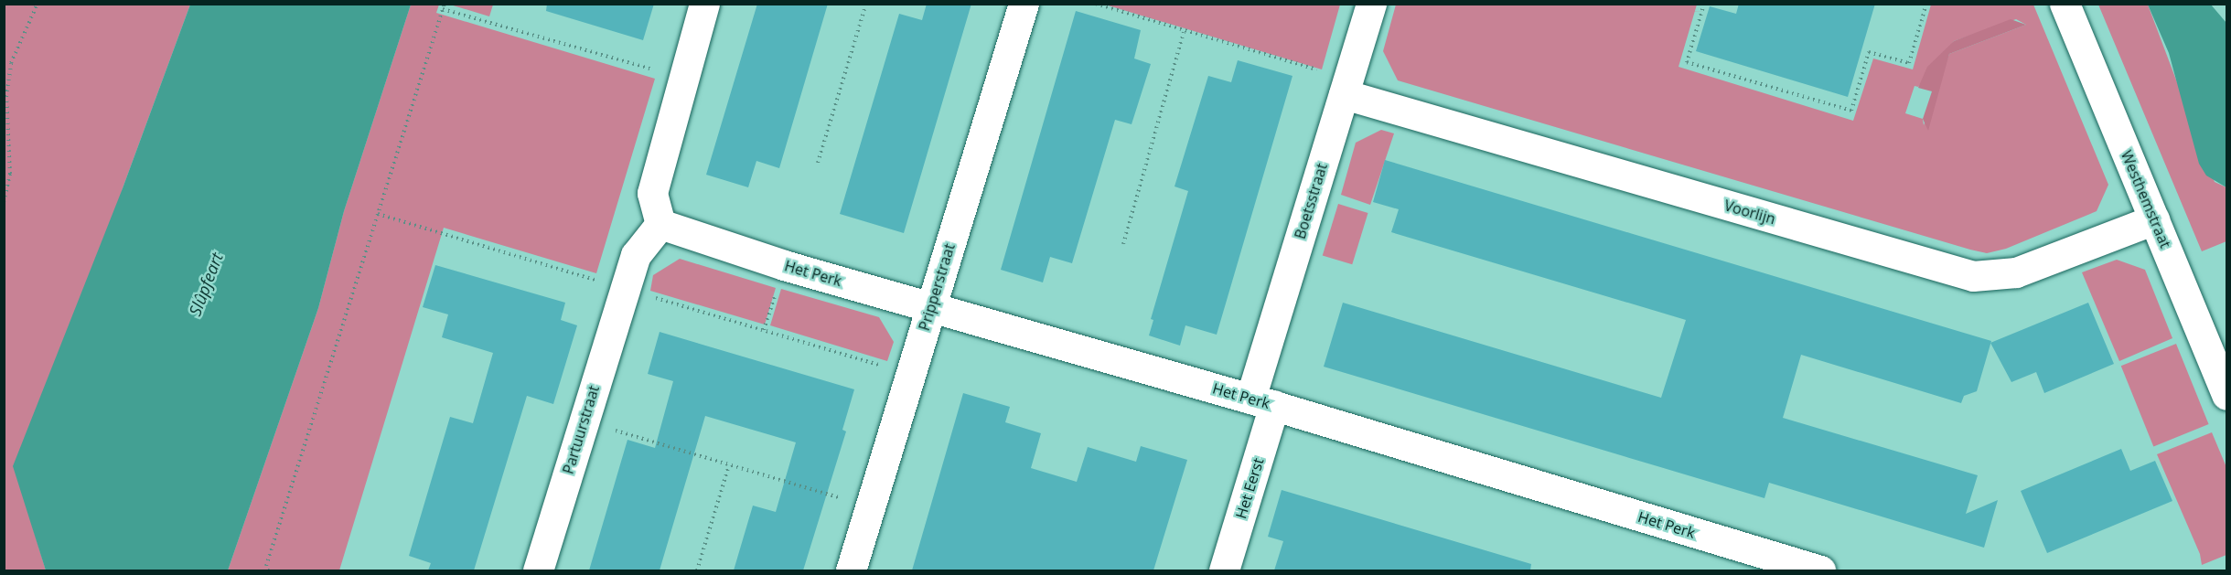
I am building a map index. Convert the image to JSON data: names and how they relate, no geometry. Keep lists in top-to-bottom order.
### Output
{
  "streets": {
    "street": [
      "Westhemstraat",
      "Boetsstraat",
      "Voorlijn",
      "Het Perk",
      "Pripperstraat",
      "Partuurstraat",
      "Het Eerst"
    ]
  },
  "crossings": [
    ["Westhemstraat", "Voorlijn"],
    ["Boetsstraat", "Voorlijn"],
    ["Boetsstraat", "Het Perk"],
    ["Boetsstraat", "Het Eerst"],
    ["Het Perk", "Pripperstraat"],
    ["Het Perk", "Partuurstraat"],
    ["Het Perk", "Het Eerst"]
  ],
  "water": ["Slûpfeart"]
}
